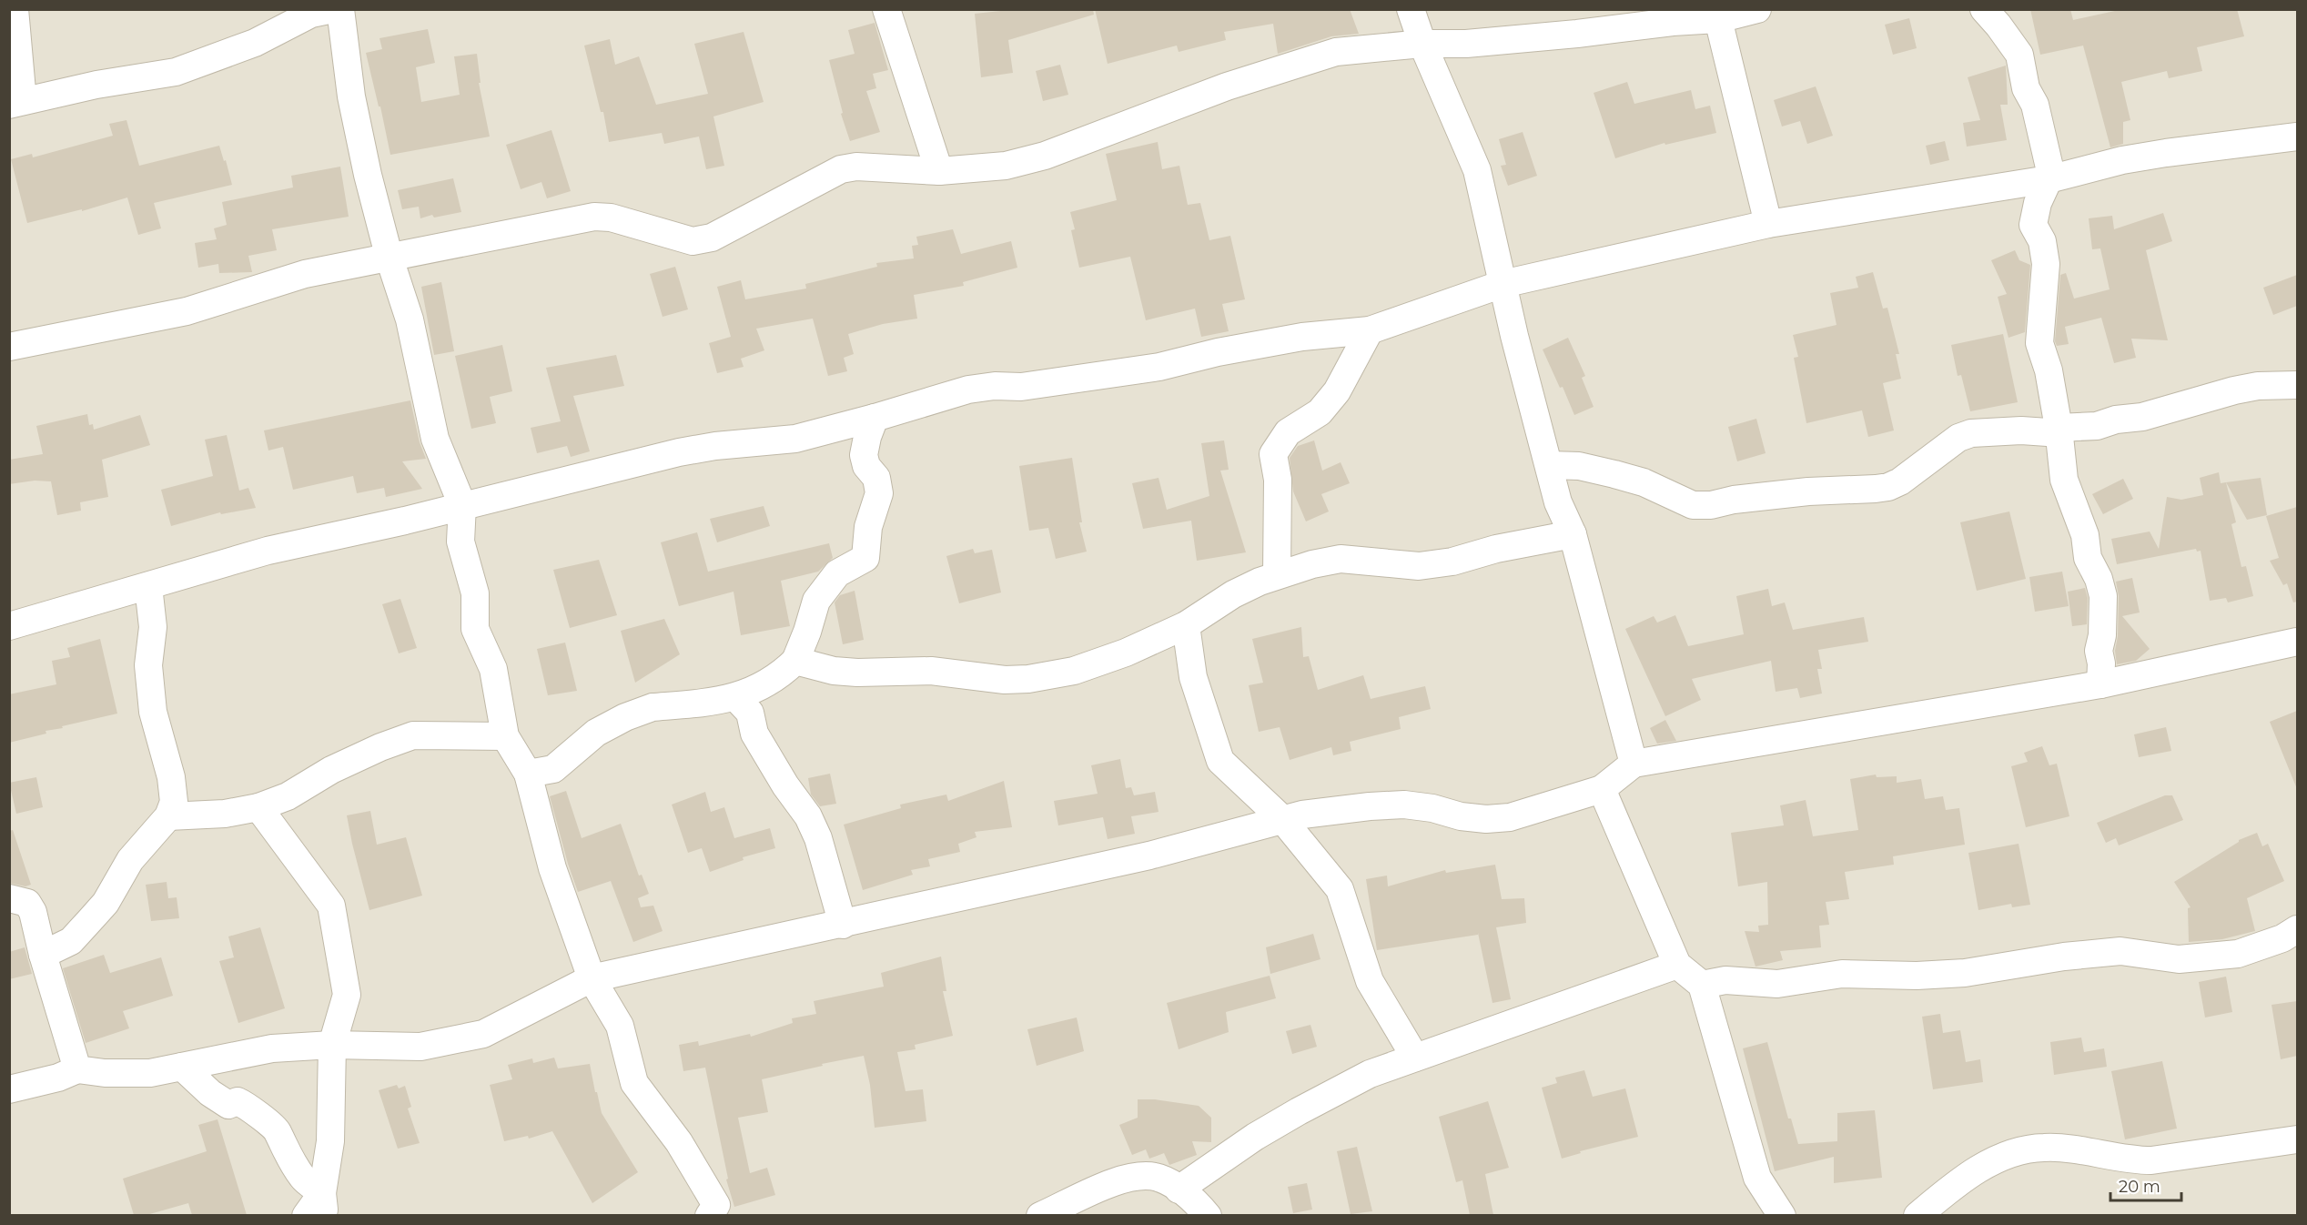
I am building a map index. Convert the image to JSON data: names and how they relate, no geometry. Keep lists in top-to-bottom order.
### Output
{
  "scale_bar": "20 m"
}
